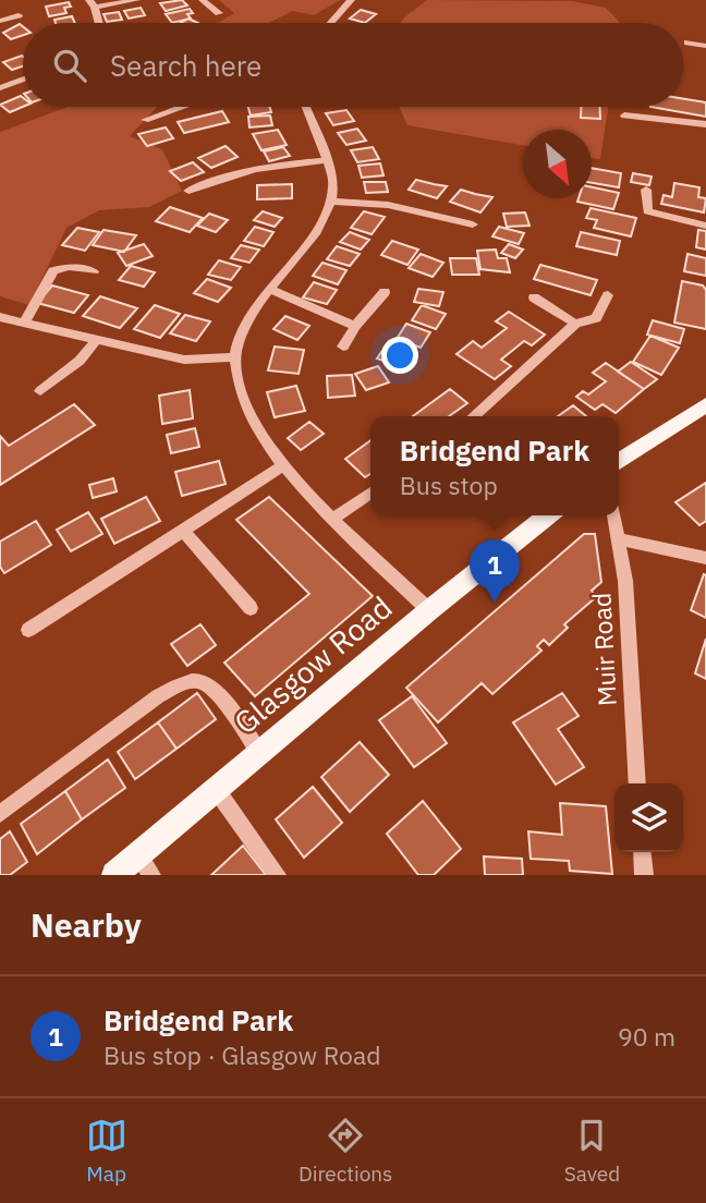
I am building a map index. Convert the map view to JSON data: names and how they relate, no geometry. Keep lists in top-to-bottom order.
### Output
{
  "streets": {
    "main road": ["Glasgow Road"],
    "street": ["Muir Road"]
  },
  "north": "bottom right",
  "page": {
    "search": "Search here",
    "popup": ["Bridgend Park", "Bus stop"],
    "pins": "1",
    "heading": "Nearby",
    "list": [
      {
        "mark": "1",
        "name": "Bridgend Park",
        "note": "Bus stop · Glasgow Road",
        "value": "90 m"
      }
    ],
    "nav": ["Map", "Directions", "Saved"]
  }
}
